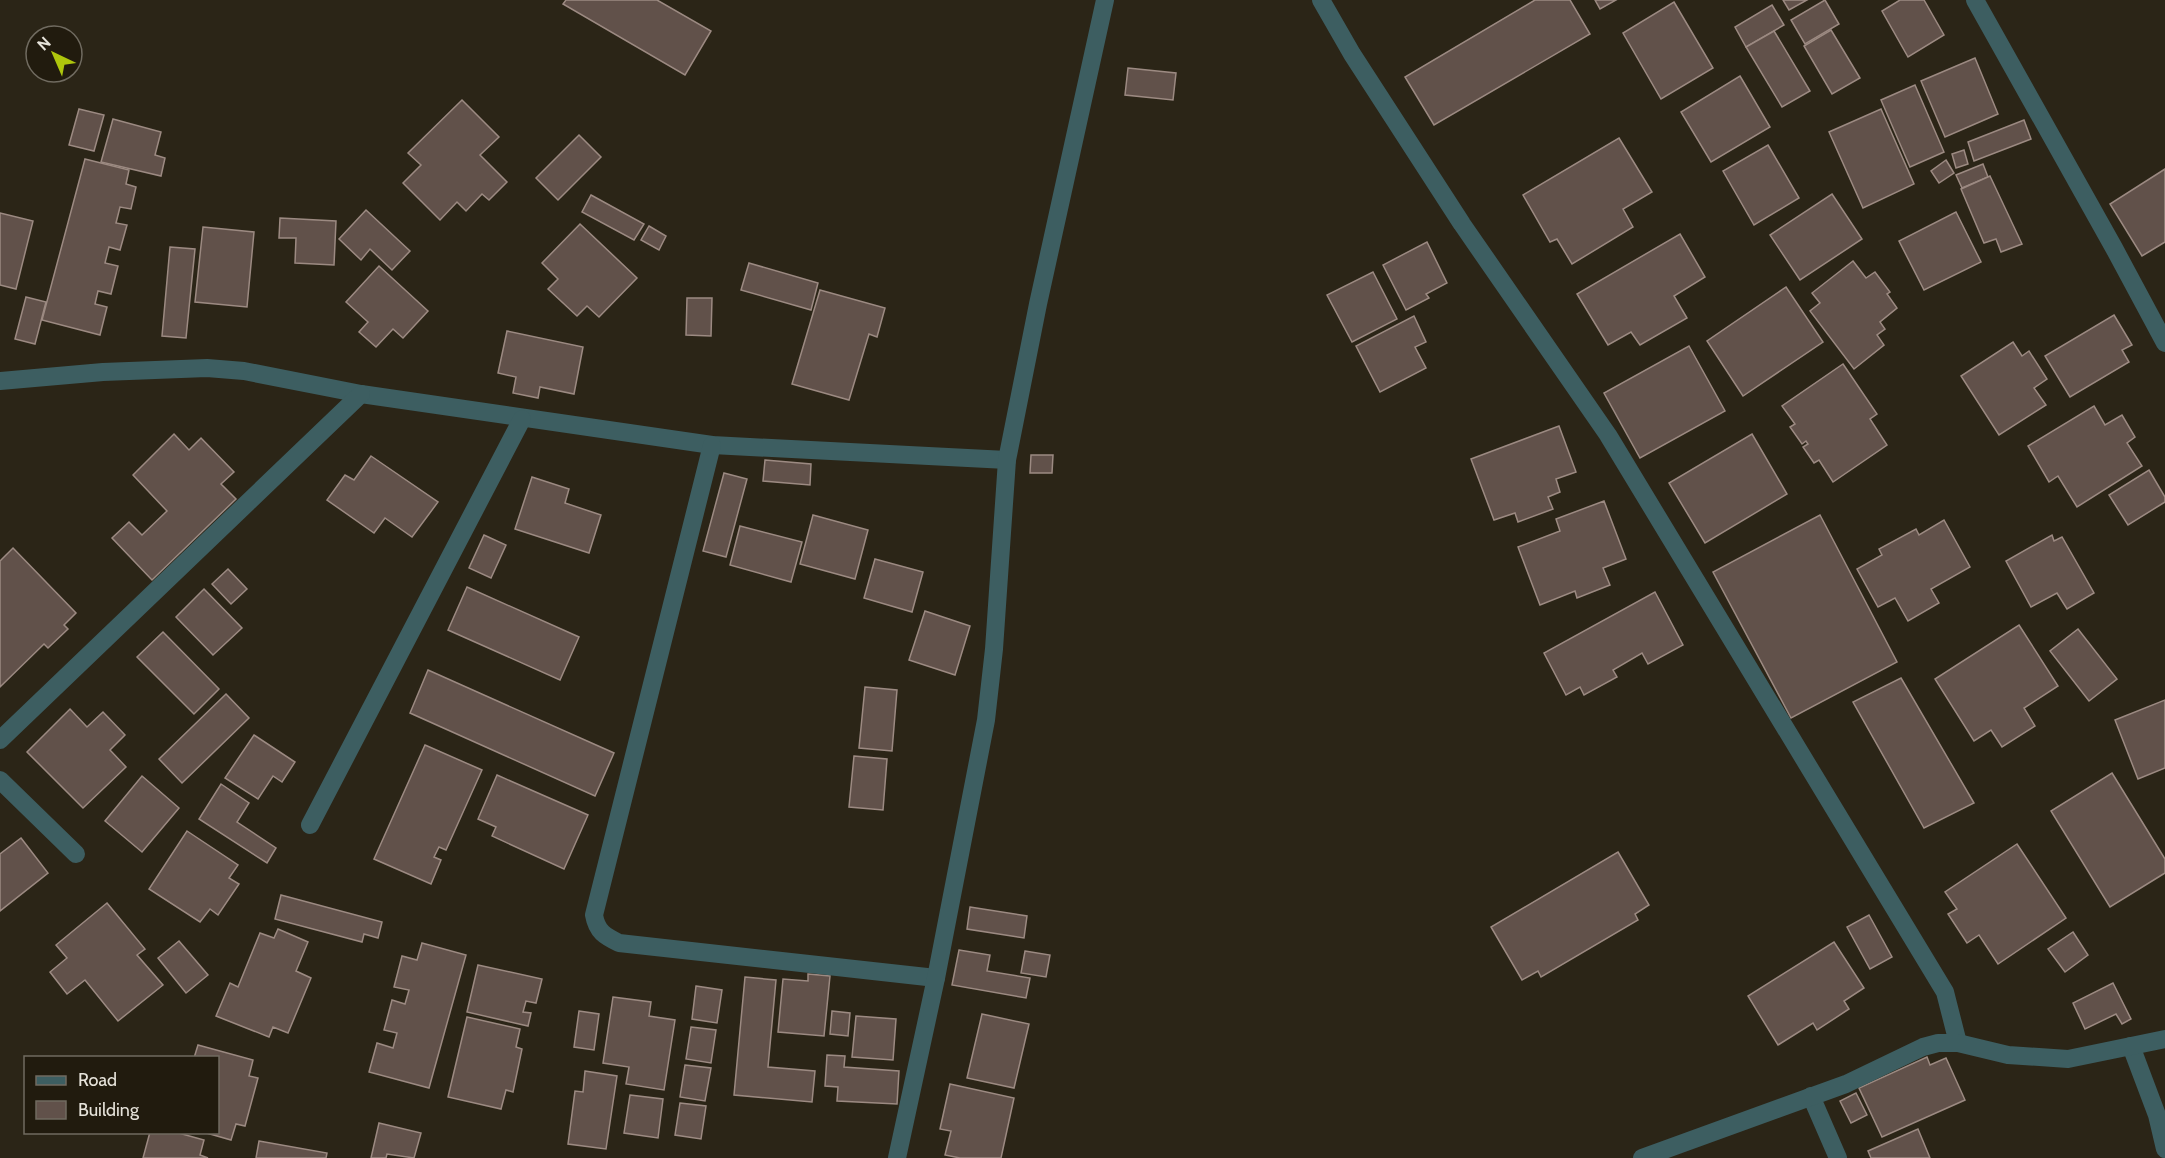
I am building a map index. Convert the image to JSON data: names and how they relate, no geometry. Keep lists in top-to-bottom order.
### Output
{
  "legend": ["Road", "Building"],
  "north": "top left"
}
